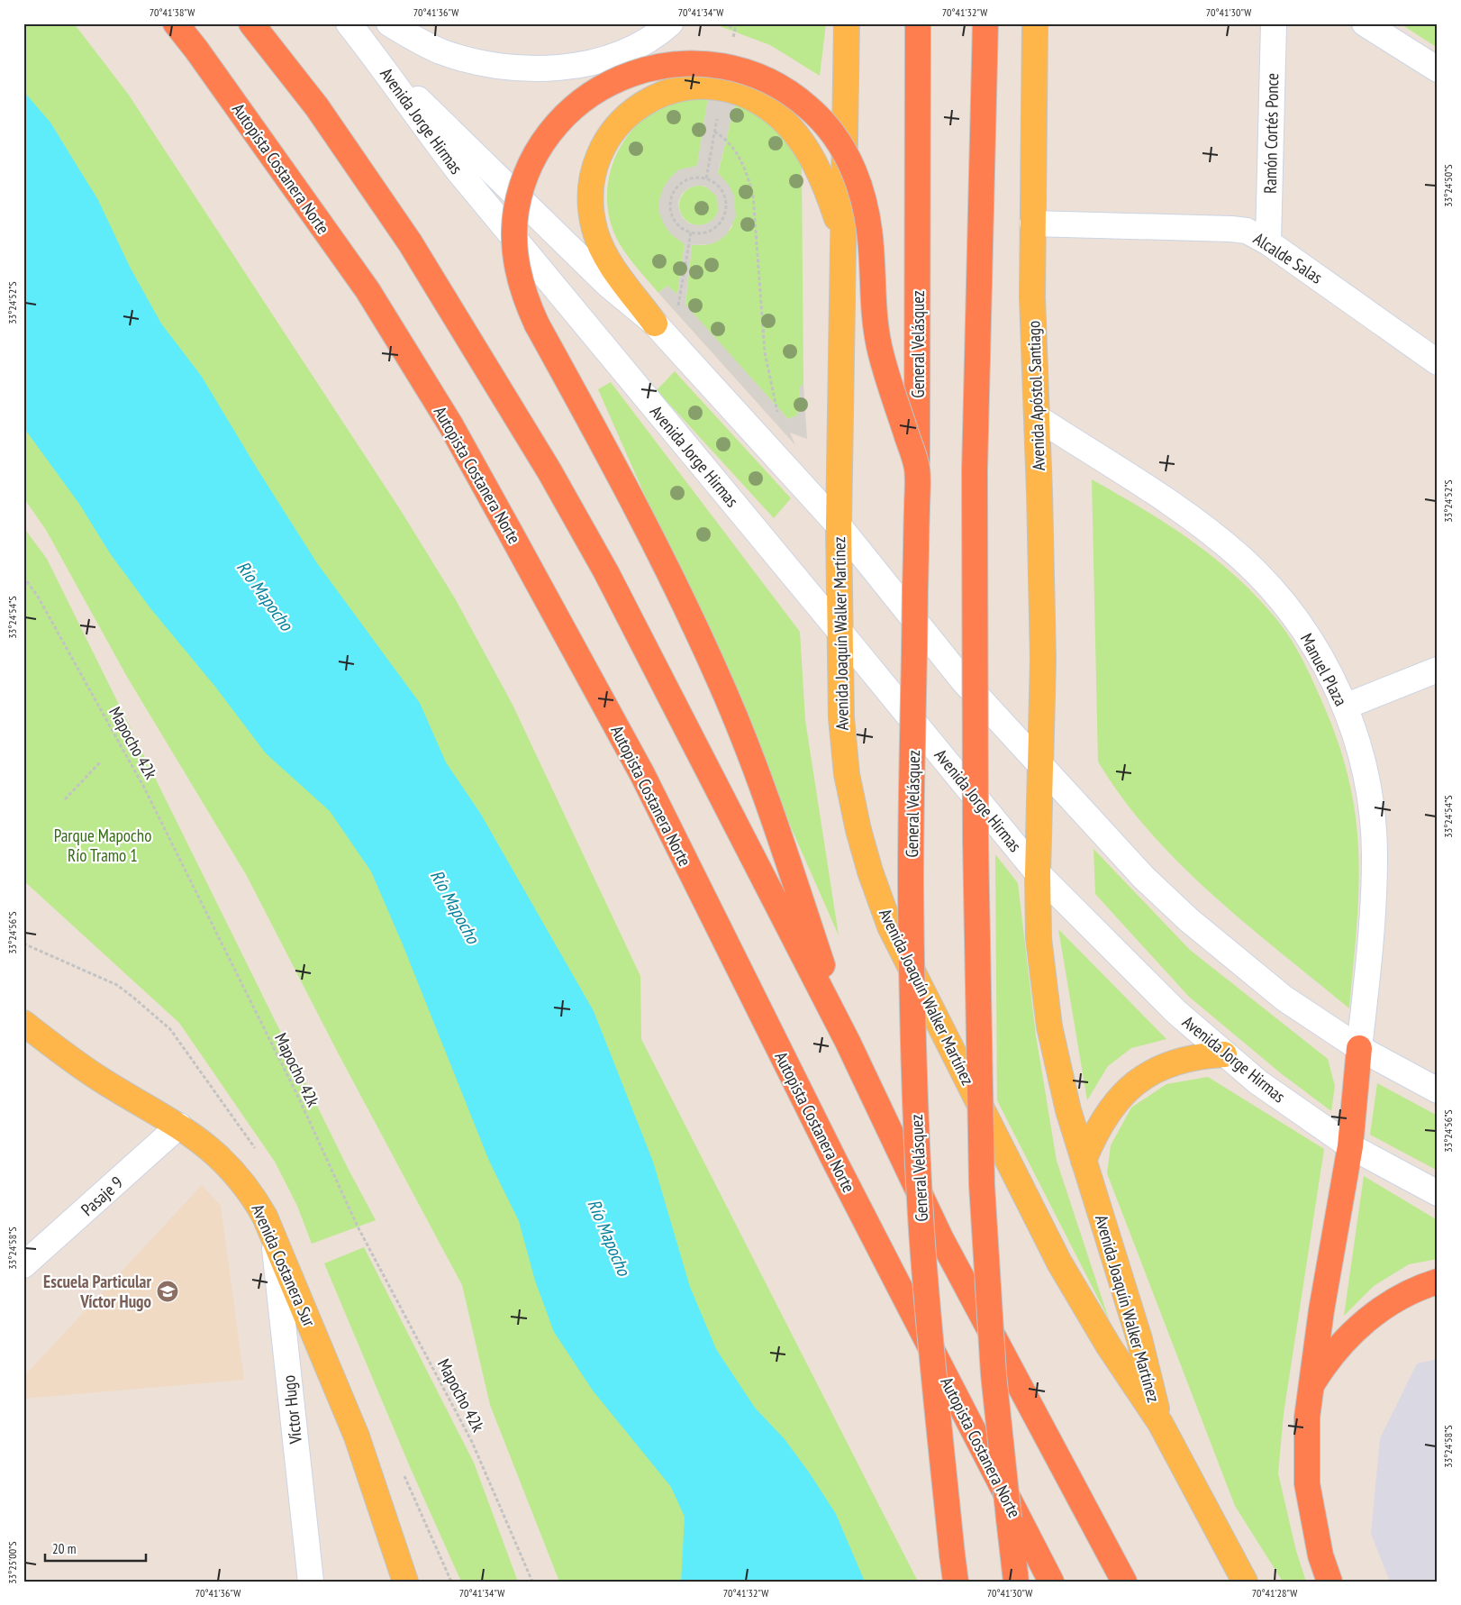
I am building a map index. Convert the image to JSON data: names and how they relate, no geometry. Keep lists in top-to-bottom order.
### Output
{
  "streets": {
    "highway": ["Autopista Costanera Norte", "General Velásquez"],
    "main road": ["Avenida Apóstol Santiago", "Avenida Joaquín Walker Martínez", "Avenida Costanera Sur"],
    "street": [
      "Avenida Jorge Hirmas",
      "Ramón Cortés Ponce",
      "Alcalde Salas",
      "Manuel Plaza",
      "Pasaje 9",
      "Víctor Hugo"
    ],
    "path": ["Mapocho 42k"]
  },
  "crossings": [
    ["Avenida Jorge Hirmas", "Avenida Apóstol Santiago"],
    ["Avenida Jorge Hirmas", "Avenida Joaquín Walker Martínez"],
    ["Avenida Jorge Hirmas", "Manuel Plaza"],
    ["Ramón Cortés Ponce", "Alcalde Salas"],
    ["Alcalde Salas", "Avenida Apóstol Santiago"],
    ["Avenida Apóstol Santiago", "Avenida Joaquín Walker Martínez"],
    ["Avenida Apóstol Santiago", "Manuel Plaza"],
    ["Pasaje 9", "Avenida Costanera Sur"],
    ["Avenida Costanera Sur", "Víctor Hugo"]
  ],
  "water": ["Río Mapocho"],
  "parks": ["Parque Mapocho Río Tramo 1"],
  "places": {
    "school or university": ["Escuela Particular Víctor Hugo"]
  },
  "scale_bar": "20 m",
  "coordinates": [
    "70°41'38\"W",
    "70°41'36\"W",
    "70°41'34\"W",
    "70°41'32\"W",
    "70°41'30\"W",
    "33°24'50\"S",
    "33°24'52\"S",
    "33°24'54\"S",
    "33°24'56\"S",
    "33°24'58\"S",
    "33°25'00\"S",
    "70°41'28\"W"
  ]
}
